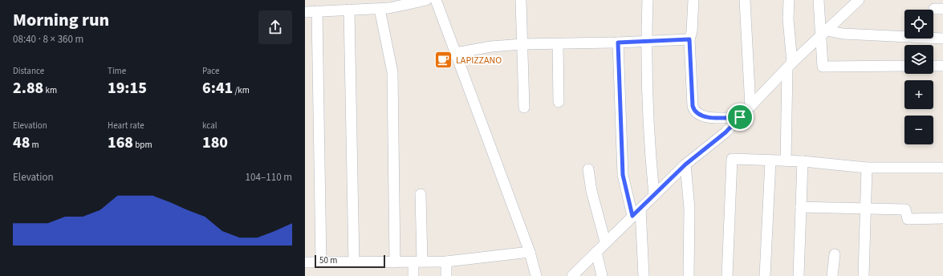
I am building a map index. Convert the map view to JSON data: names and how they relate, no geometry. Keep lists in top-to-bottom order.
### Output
{
  "places": {
    "cafe": ["LAPIZZANO"]
  },
  "scale_bar": "50 m",
  "page": {
    "heading": ["Morning run", "08:40 · 8 × 360 m"],
    "map_buttons": ["+", "−"],
    "stats": [
      ["Distance", "2.88 km"],
      ["Time", "19:15"],
      ["Pace", "6:41 /km"],
      ["Elevation", "48 m"],
      ["Heart rate", "168 bpm"],
      ["kcal", "180"]
    ],
    "chart": ["Elevation", "104–110 m"],
    "scale": "50 m"
  }
}
